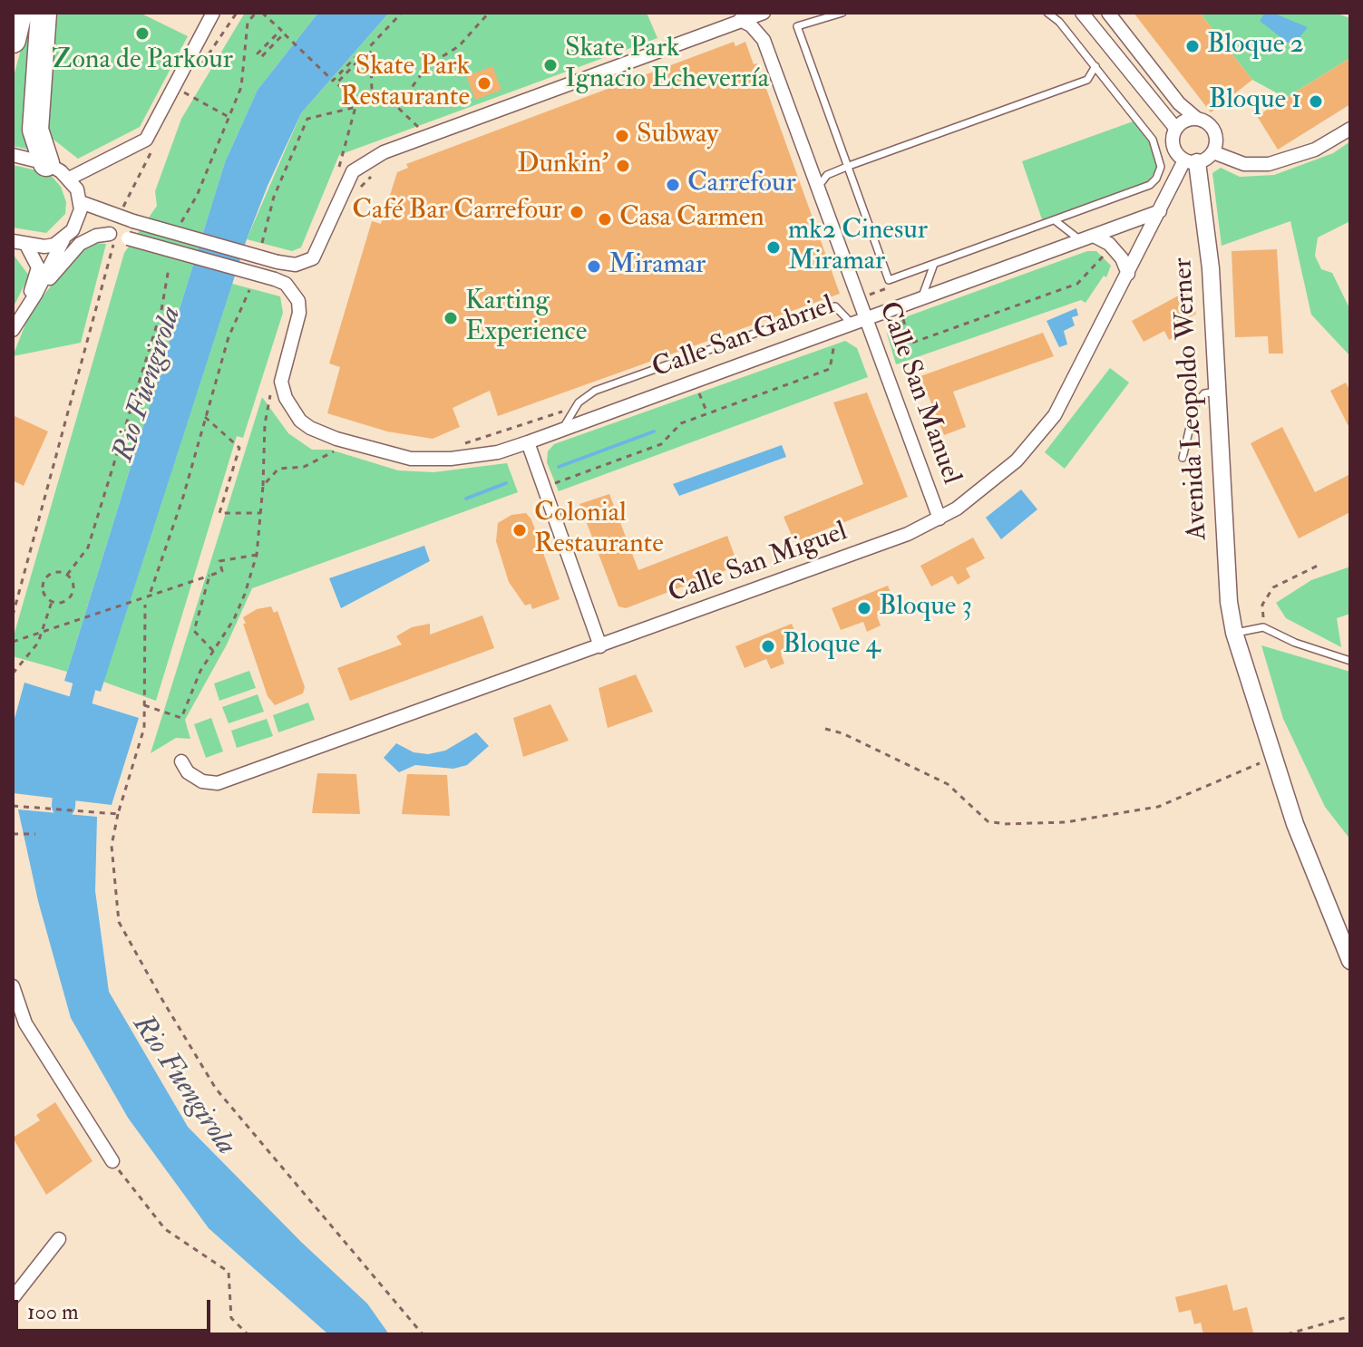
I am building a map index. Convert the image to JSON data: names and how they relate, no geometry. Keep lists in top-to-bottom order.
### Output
{
  "streets": {
    "street": [
      "Calle San Gabriel",
      "Calle San Manuel",
      "Avenida Leopoldo Werner",
      "Calle San Miguel"
    ]
  },
  "crossings": [
    ["Calle San Gabriel", "Calle San Manuel"],
    ["Calle San Gabriel", "Calle San Miguel"],
    ["Calle San Manuel", "Calle San Miguel"],
    ["Avenida Leopoldo Werner", "Calle San Miguel"]
  ],
  "water": ["Rio Fuengirola"],
  "places": [
    "Zona de Parkour",
    "Bloque 2",
    "Skate Park Ignacio Echeverría",
    "Skate Park Restaurante",
    "Bloque 1",
    "Subway",
    "Dunkin'",
    "Carrefour",
    "Café Bar Carrefour",
    "Casa Carmen",
    "mk2 Cinesur Miramar",
    "Miramar",
    "Karting Experience",
    "Colonial Restaurante",
    "Bloque 3",
    "Bloque 4"
  ],
  "scale_bar": "100 m"
}
